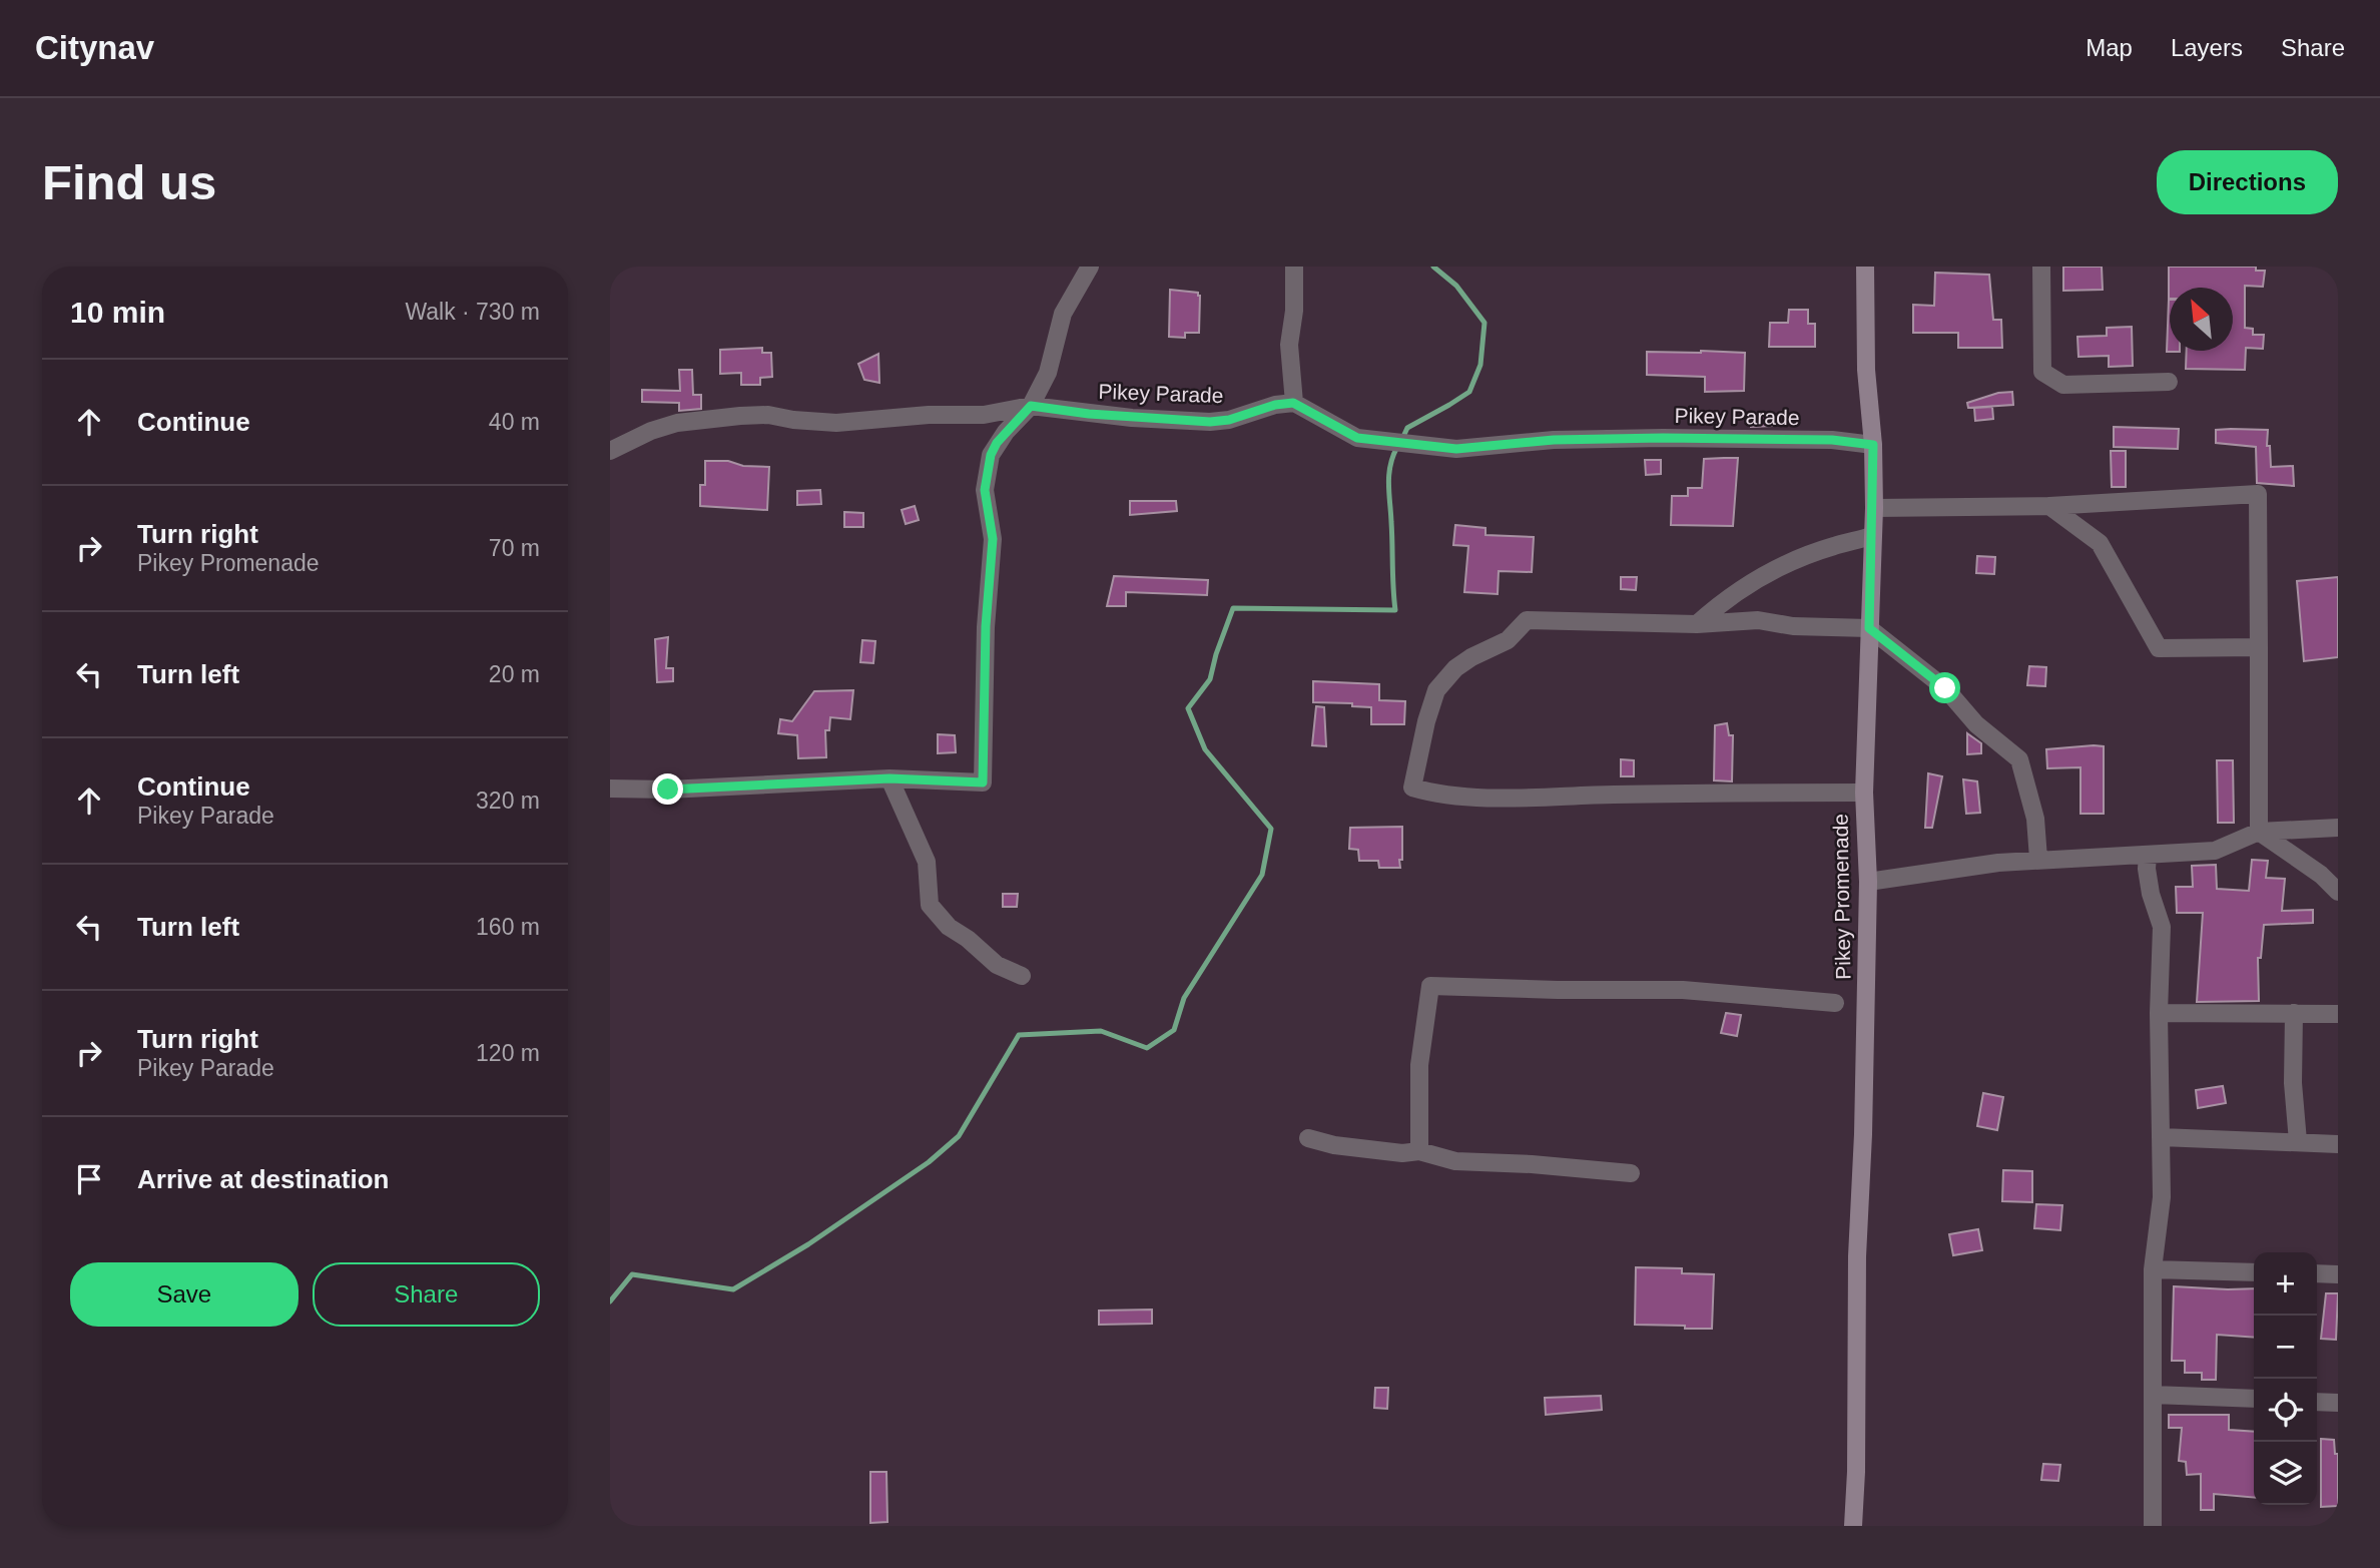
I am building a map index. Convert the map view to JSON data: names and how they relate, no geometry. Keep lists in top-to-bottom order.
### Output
{
  "streets": {
    "street": ["Pikey Parade", "Pikey Promenade"]
  },
  "crossings": [
    ["Pikey Parade", "Pikey Promenade"]
  ],
  "north": "top left",
  "page": {
    "header": "Citynav",
    "nav": ["Map", "Layers", "Share"],
    "buttons": [
      "Directions",
      ["Save", "Share"]
    ],
    "title": "Find us",
    "heading": ["10 min", "Walk · 730 m"],
    "list": [
      ["Continue", "40 m"],
      ["Turn right", "Pikey Promenade", "70 m"],
      ["Turn left", "20 m"],
      ["Continue", "Pikey Parade", "320 m"],
      ["Turn left", "160 m"],
      ["Turn right", "Pikey Parade", "120 m"],
      "Arrive at destination"
    ],
    "map_buttons": ["+", "−"]
  }
}
